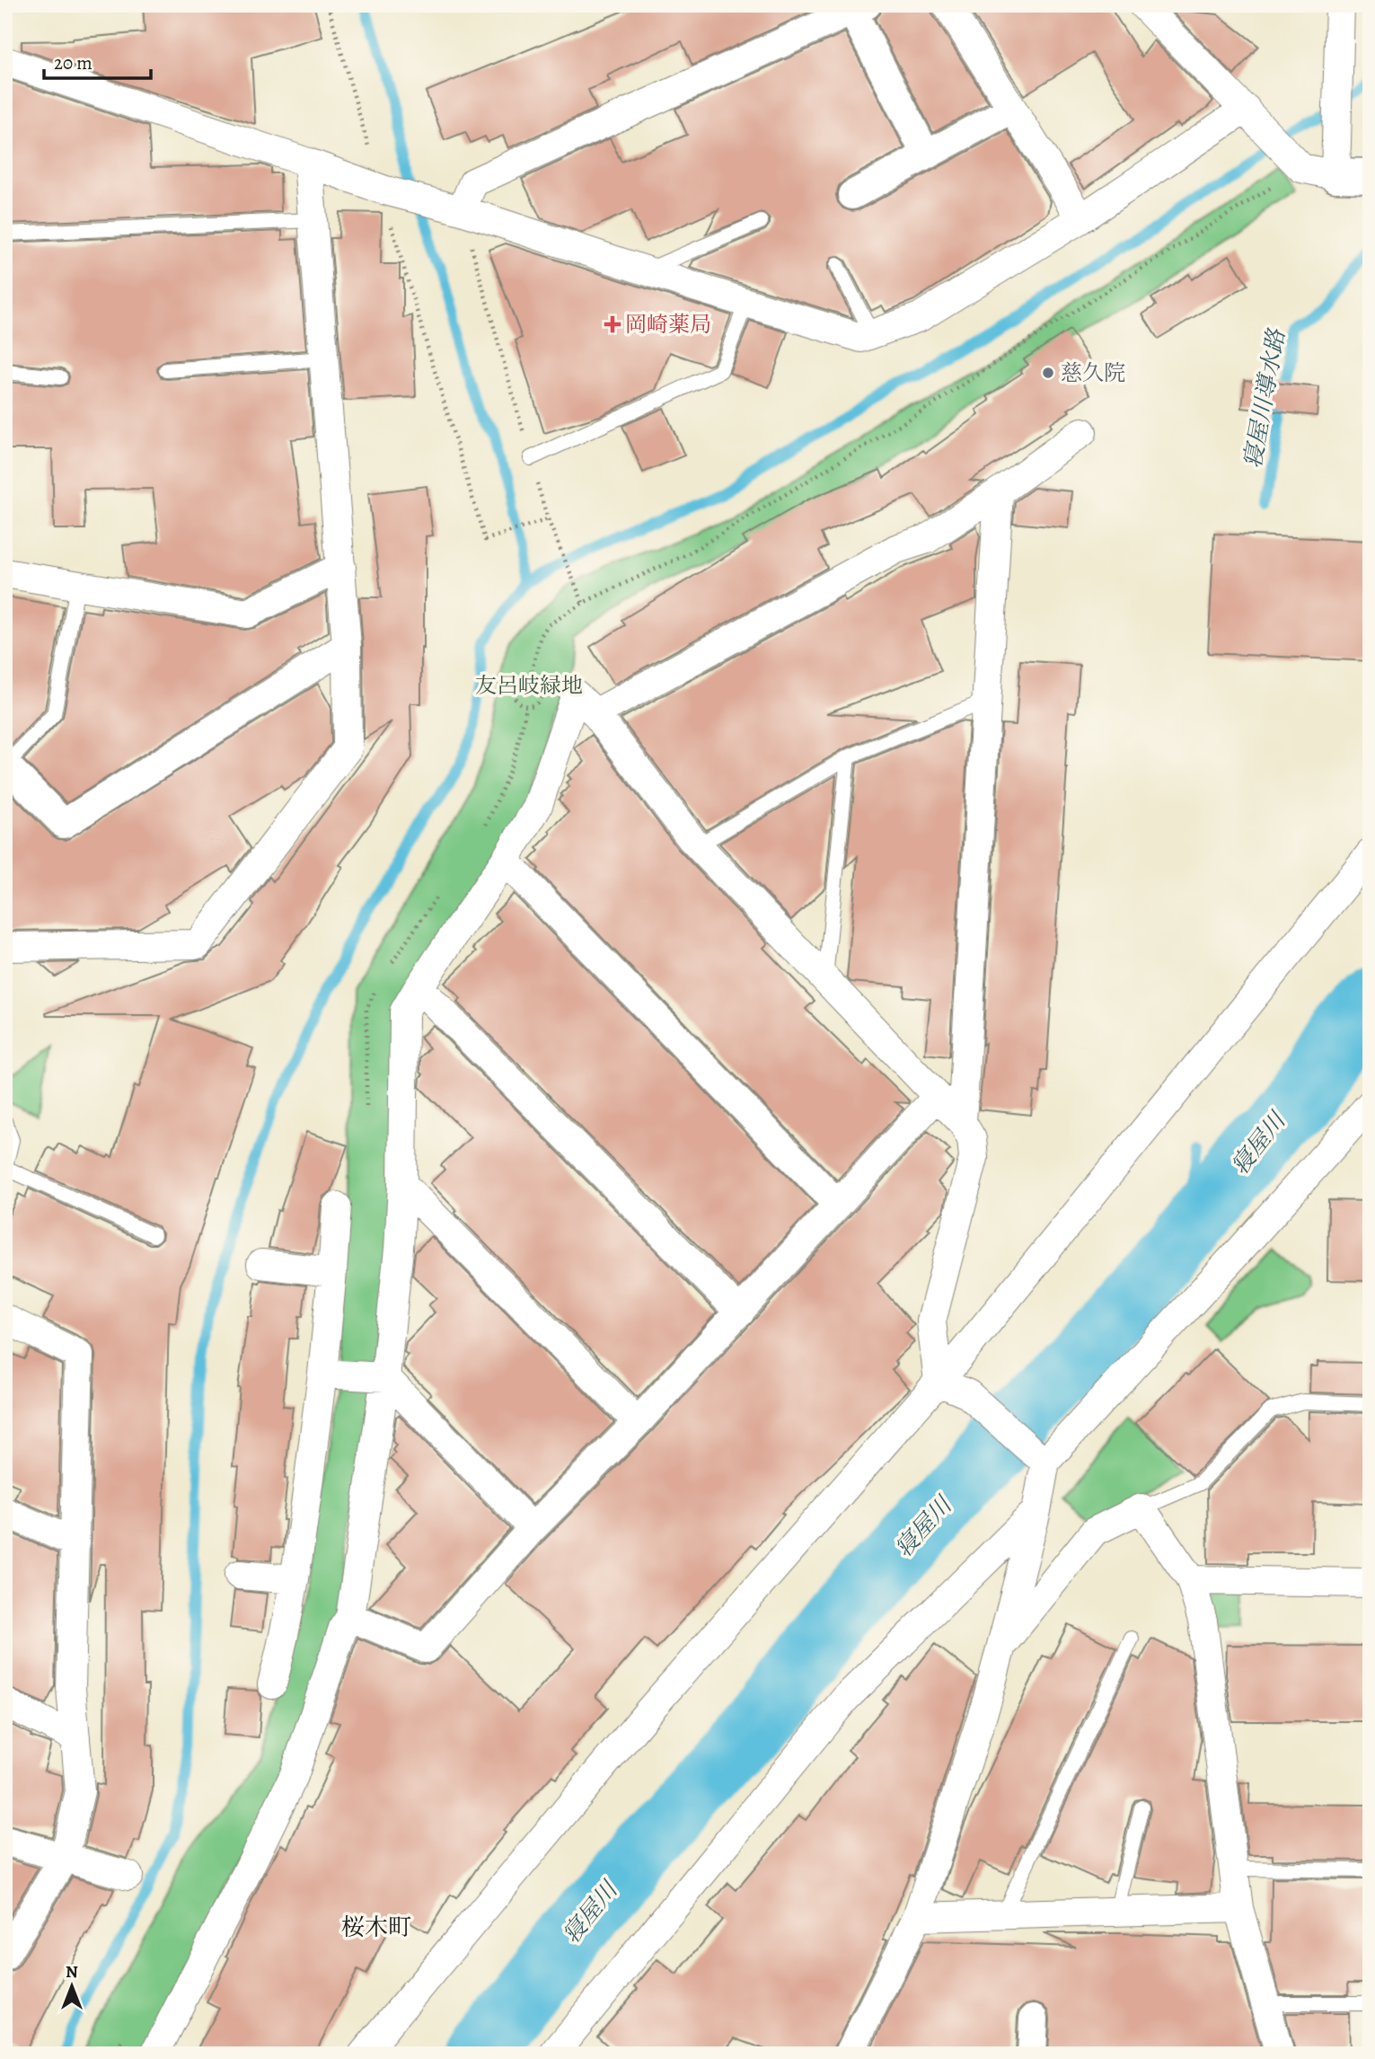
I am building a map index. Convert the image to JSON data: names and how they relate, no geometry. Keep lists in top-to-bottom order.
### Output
{
  "districts": ["桜木町"],
  "water": ["寝屋川導水路", "寝屋川"],
  "parks": ["友呂岐緑地"],
  "places": {
    "health": ["岡崎薬局"],
    "other": ["慈久院"]
  },
  "scale_bar": "20 m",
  "north": "top"
}
